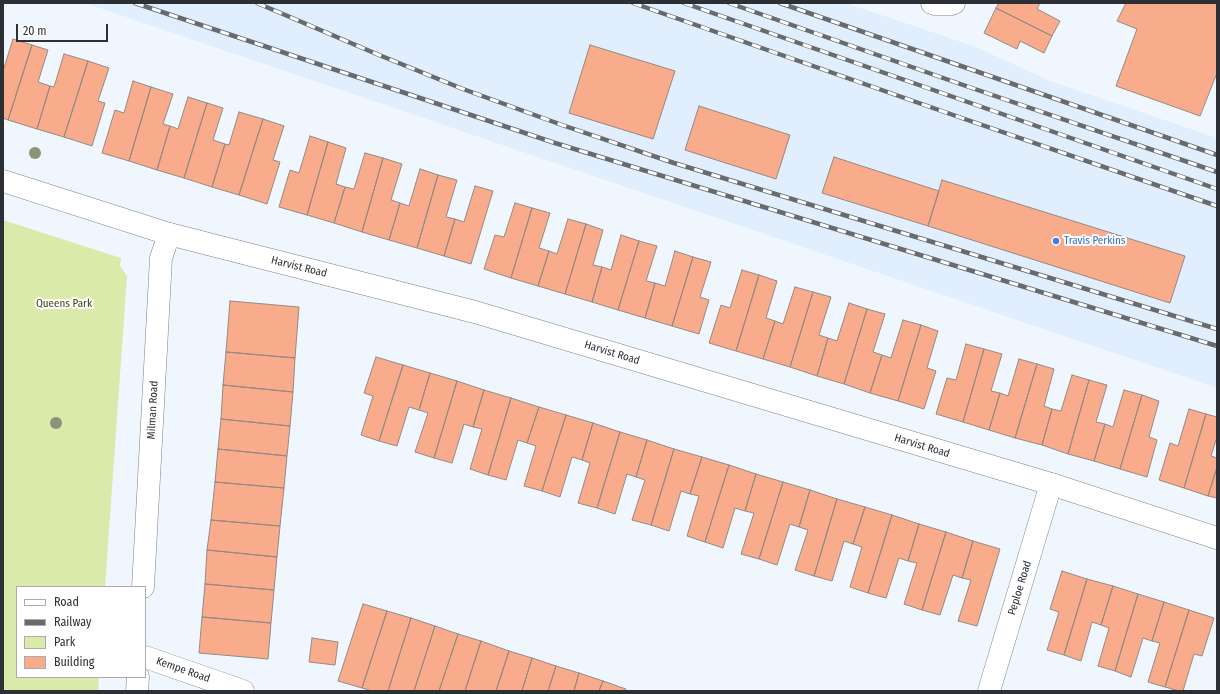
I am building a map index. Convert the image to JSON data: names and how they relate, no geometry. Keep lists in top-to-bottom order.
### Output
{
  "streets": {
    "main road": [
      "Harvist Road",
      "Milman Road",
      "Peploe Road",
      "Kempe Road"
    ]
  },
  "crossings": [
    ["Harvist Road", "Milman Road"],
    ["Harvist Road", "Peploe Road"]
  ],
  "parks": ["Queens Park"],
  "places": ["Travis Perkins"],
  "legend": [
    "Road",
    "Railway",
    "Park",
    "Building"
  ],
  "scale_bar": "20 m"
}
